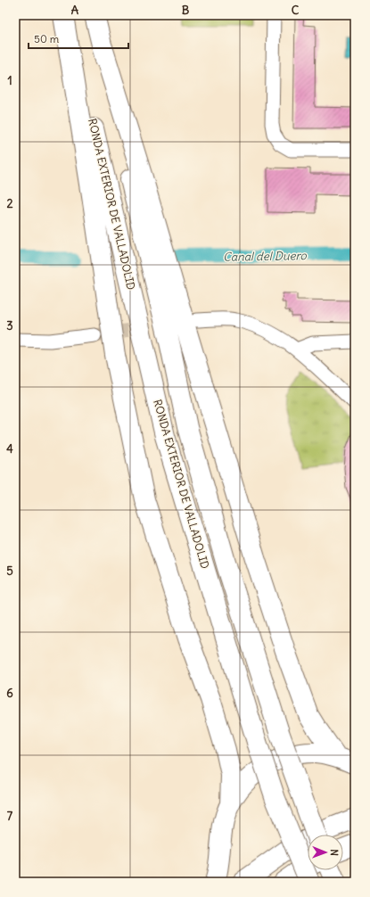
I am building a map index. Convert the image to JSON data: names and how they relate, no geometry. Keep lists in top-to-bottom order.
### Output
{
  "streets": {
    "highway": ["RONDA EXTERIOR DE VALLADOLID"]
  },
  "water": ["Canal del Duero"],
  "scale_bar": "50 m",
  "north": "right",
  "grid": {
    "columns": ["A", "B", "C"],
    "rows": [
      "1",
      "2",
      "3",
      "4",
      "5",
      "6",
      "7"
    ]
  }
}
